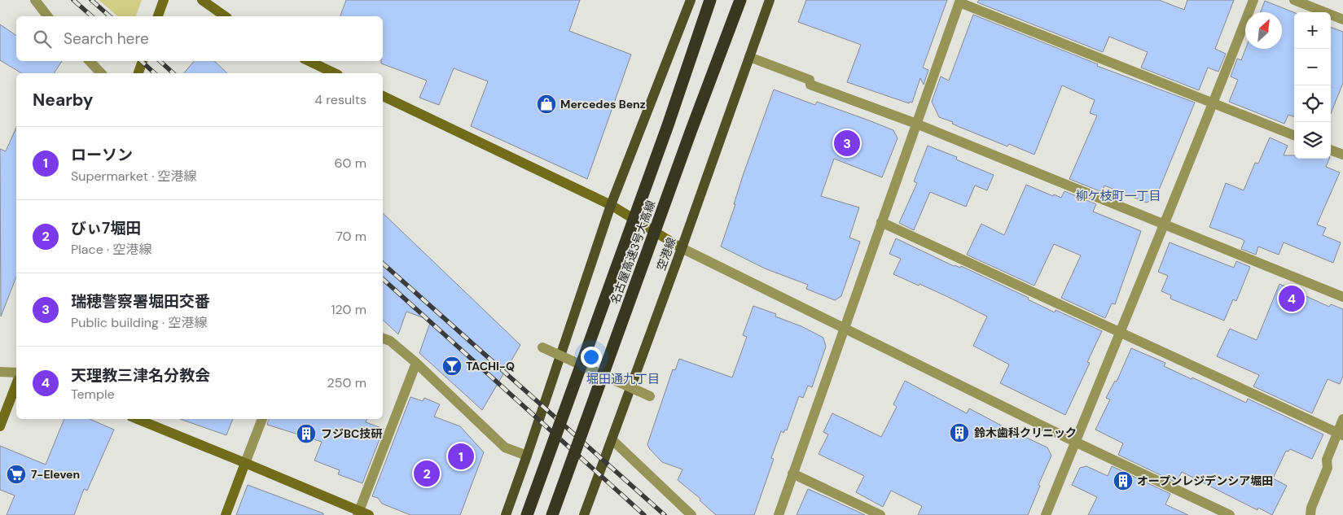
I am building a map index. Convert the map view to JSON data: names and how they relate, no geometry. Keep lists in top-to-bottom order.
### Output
{
  "streets": {
    "highway": ["名古屋高速3号大高線"],
    "main road": ["空港線"]
  },
  "districts": ["柳ケ枝町一丁目", "堀田通九丁目"],
  "places": {
    "shop": ["Mercedes Benz"],
    "bar": ["TACHI-Q"],
    "building": ["鈴木歯科クリニック", "フジBC技研", "オープンレジデンシア堀田"],
    "supermarket": ["7-Eleven"]
  },
  "north": "top right",
  "page": {
    "map_buttons": ["+", "−"],
    "search": "Search here",
    "heading": ["Nearby", "4 results"],
    "list": [
      {
        "mark": "1",
        "name": "ローソン",
        "note": "Supermarket · 空港線",
        "value": "60 m"
      },
      {
        "mark": "2",
        "name": "びぃ7堀田",
        "note": "Place · 空港線",
        "value": "70 m"
      },
      {
        "mark": "3",
        "name": "瑞穂警察署堀田交番",
        "note": "Public building · 空港線",
        "value": "120 m"
      },
      {
        "mark": "4",
        "name": "天理教三津名分教会",
        "note": "Temple",
        "value": "250 m"
      }
    ],
    "pins": [
      "3",
      "4",
      "1",
      "2"
    ]
  }
}
